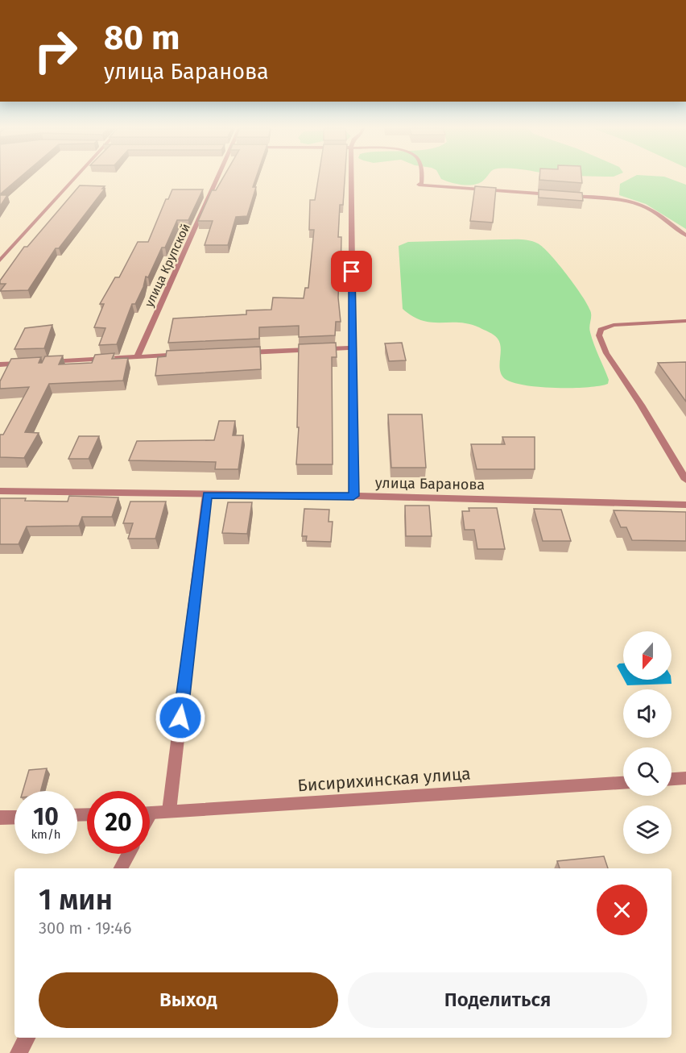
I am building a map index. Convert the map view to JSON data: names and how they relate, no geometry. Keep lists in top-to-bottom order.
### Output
{
  "streets": {
    "street": ["улица Крупской", "улица Баранова", "Бисирихинская улица"]
  },
  "north": "bottom",
  "page": {
    "turn": ["80 m", "улица Баранова"],
    "speed": "10 km/h",
    "limit": "20",
    "heading": ["1 мин", "300 m · 19:46"],
    "buttons": ["Выход", "Поделиться"]
  }
}
